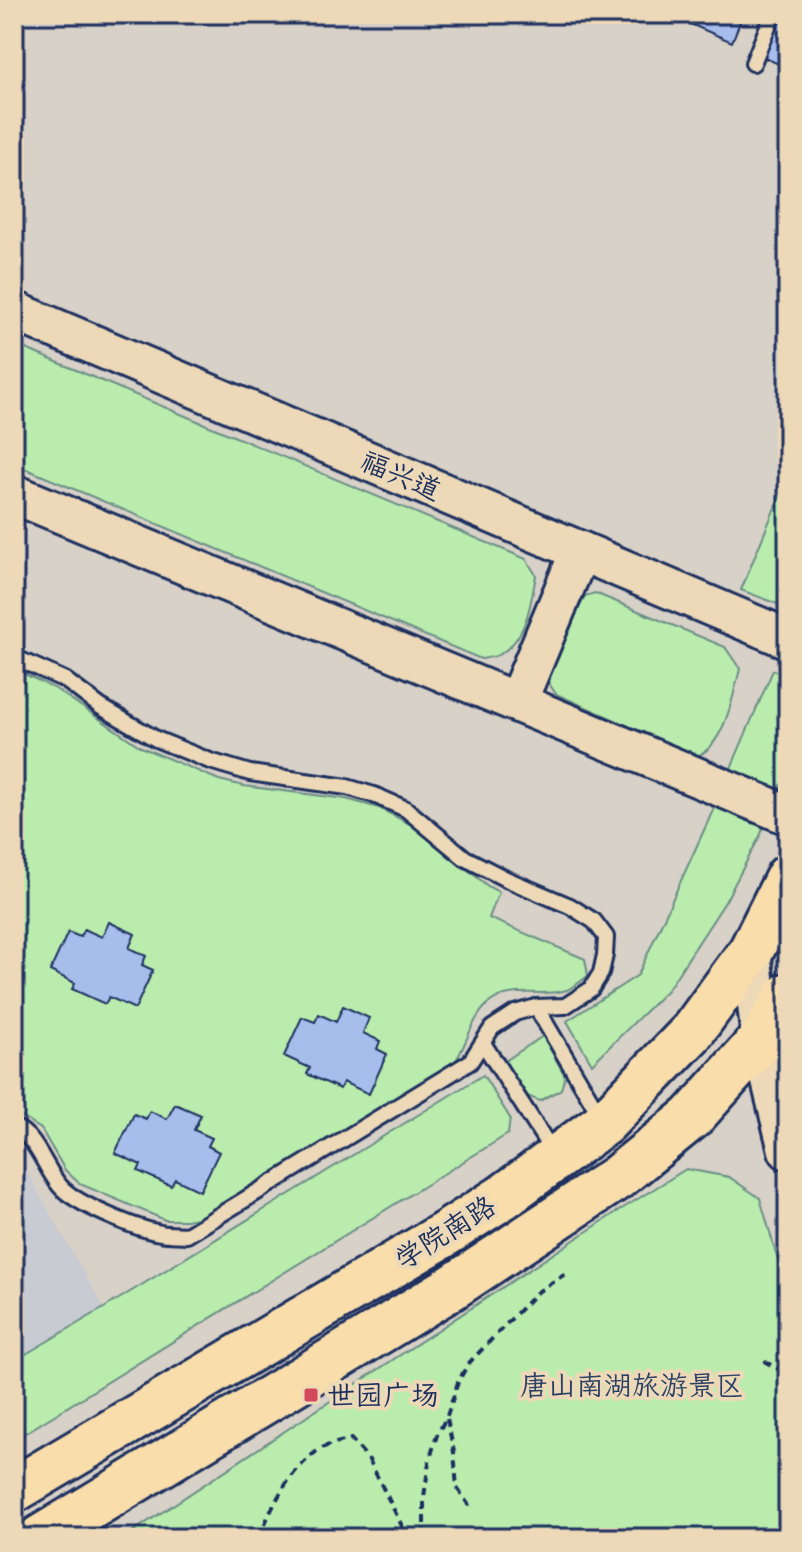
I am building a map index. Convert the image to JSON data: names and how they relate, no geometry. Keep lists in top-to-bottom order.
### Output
{
  "streets": {
    "main road": ["学院南路"],
    "street": ["福兴道"]
  },
  "parks": ["唐山南湖旅游景区"],
  "places": {
    "transit": ["世园广场"]
  }
}
